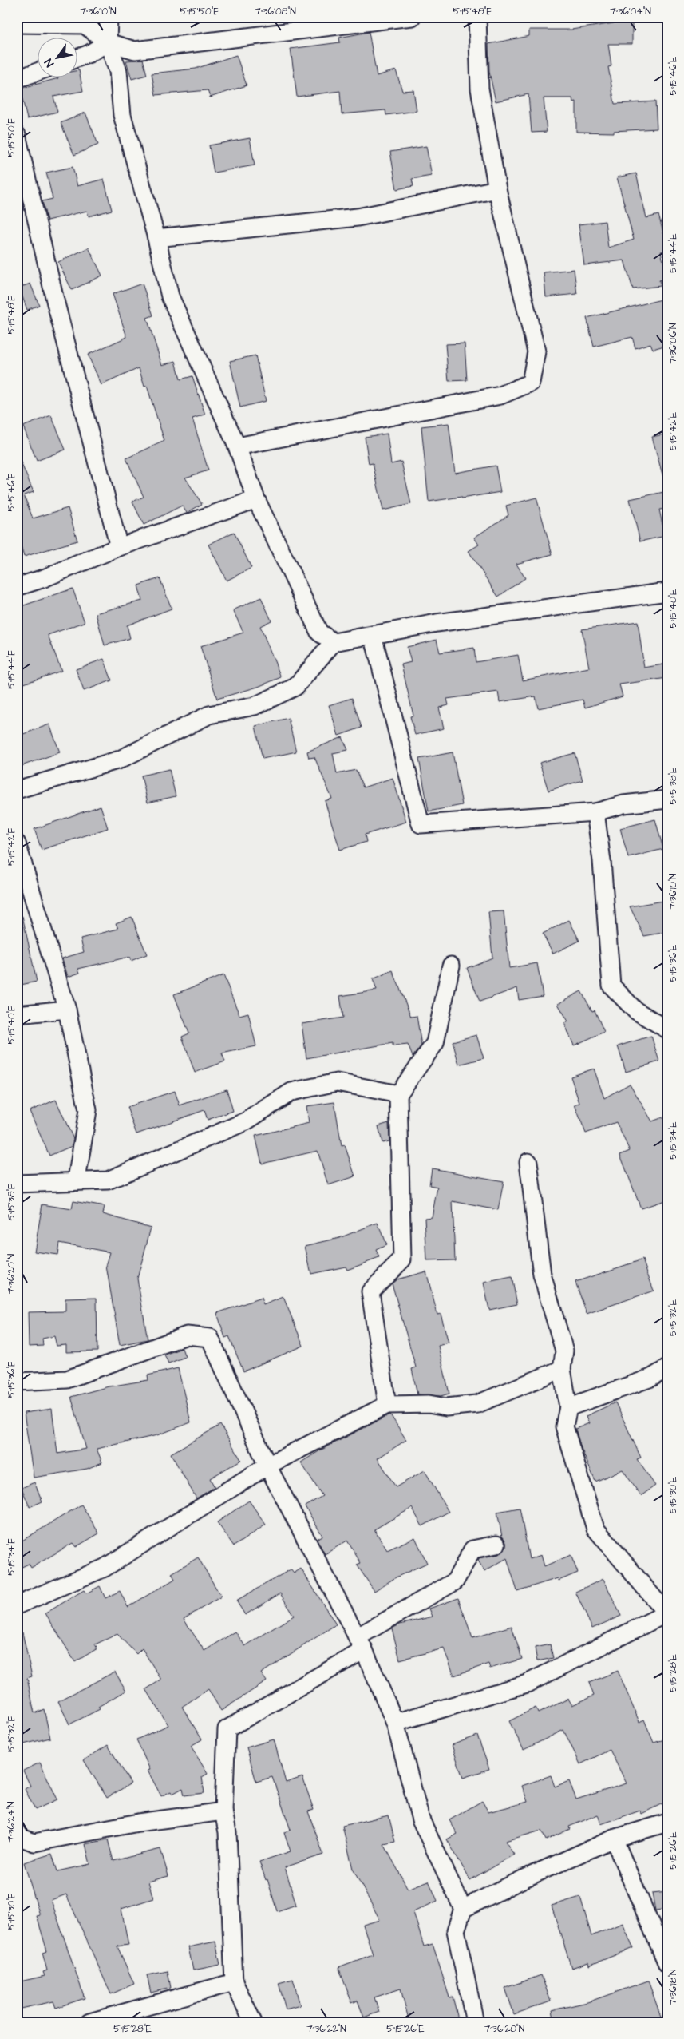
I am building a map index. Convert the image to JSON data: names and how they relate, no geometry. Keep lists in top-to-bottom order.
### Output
{
  "north": "bottom left",
  "coordinates": [
    "7°36'10\"N",
    "5°15'50\"E",
    "7°36'08\"N",
    "5°15'48\"E",
    "7°36'04\"N",
    "5°15'46\"E",
    "5°15'44\"E",
    "7°36'06\"N",
    "5°15'42\"E",
    "5°15'40\"E",
    "5°15'38\"E",
    "5°15'36\"E",
    "5°15'34\"E",
    "7°36'20\"N",
    "5°15'32\"E",
    "5°15'30\"E",
    "5°15'28\"E",
    "7°36'24\"N",
    "5°15'26\"E",
    "7°36'18\"N",
    "7°36'22\"N"
  ]
}
